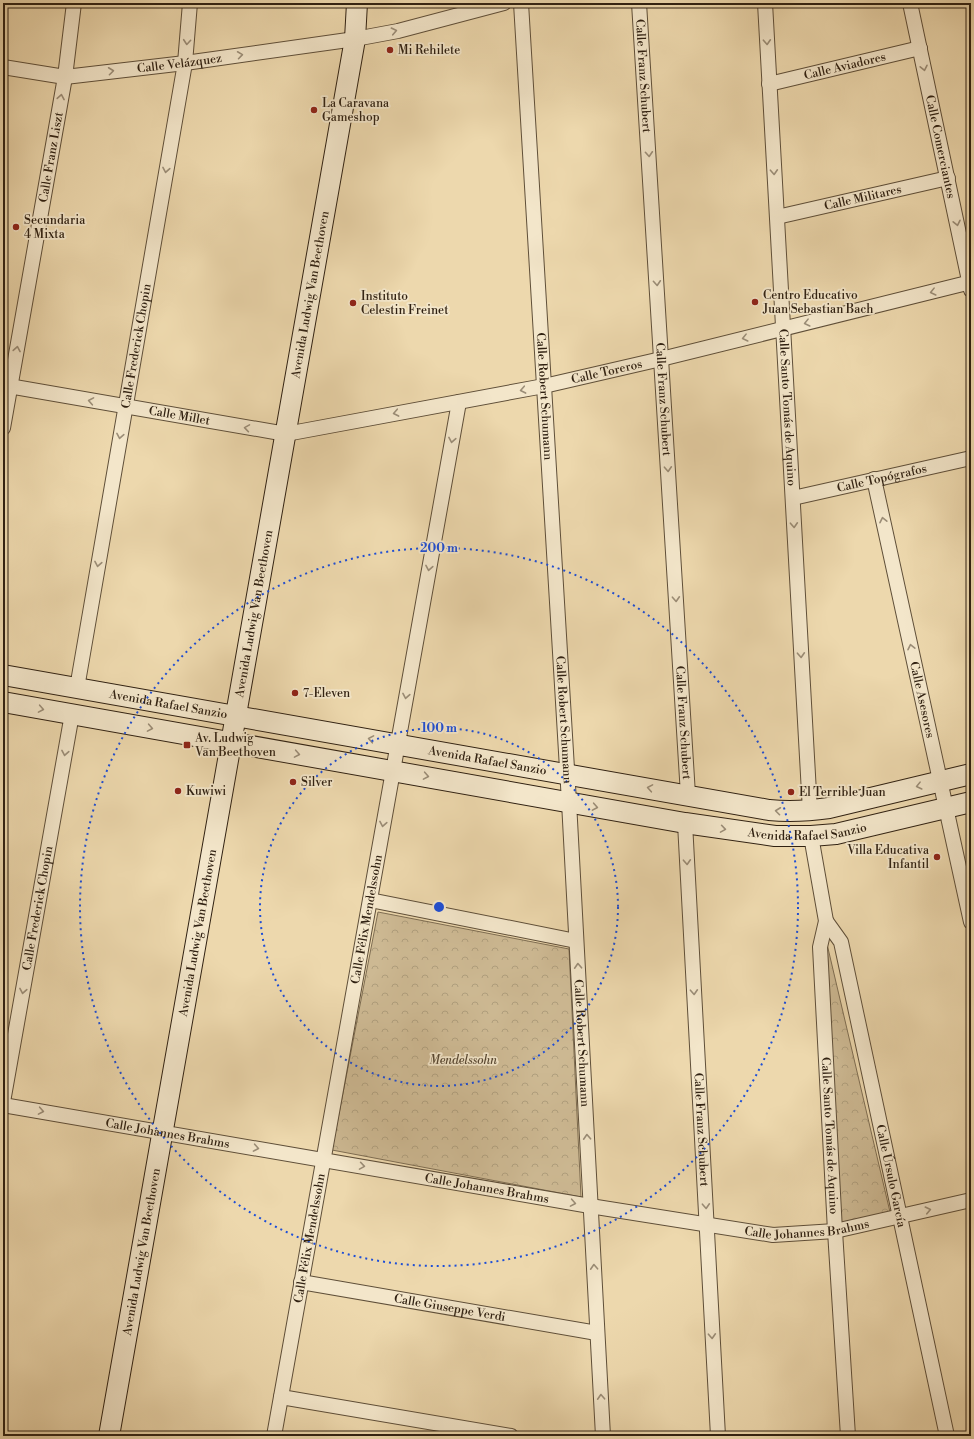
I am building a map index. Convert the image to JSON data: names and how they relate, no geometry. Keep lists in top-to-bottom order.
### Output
{
  "streets": {
    "main road": ["Avenida Ludwig Van Beethoven", "Avenida Rafael Sanzio"],
    "street": [
      "Calle Velázquez",
      "Calle Aviadores",
      "Calle Franz Schubert",
      "Calle Comerciantes",
      "Calle Franz Liszt",
      "Calle Militares",
      "Calle Frederick Chopin",
      "Calle Toreros",
      "Calle Robert Schumann",
      "Calle Santo Tomás de Aquino",
      "Calle Millet",
      "Calle Topógrafos",
      "Calle Asesores",
      "Calle Félix Mendelssohn",
      "Calle Johannes Brahms",
      "Calle Úrsulo García",
      "Calle Giuseppe Verdi"
    ]
  },
  "crossings": [
    ["Calle Velázquez", "Calle Franz Liszt"],
    ["Calle Velázquez", "Avenida Ludwig Van Beethoven"],
    ["Calle Velázquez", "Calle Frederick Chopin"],
    ["Calle Aviadores", "Calle Comerciantes"],
    ["Calle Aviadores", "Calle Santo Tomás de Aquino"],
    ["Calle Franz Schubert", "Calle Toreros"],
    ["Calle Franz Schubert", "Avenida Rafael Sanzio"],
    ["Calle Franz Schubert", "Calle Johannes Brahms"],
    ["Calle Comerciantes", "Calle Militares"],
    ["Calle Comerciantes", "Calle Toreros"],
    ["Calle Franz Liszt", "Calle Millet"],
    ["Calle Militares", "Calle Santo Tomás de Aquino"],
    ["Avenida Ludwig Van Beethoven", "Calle Toreros"],
    ["Avenida Ludwig Van Beethoven", "Calle Millet"],
    ["Avenida Ludwig Van Beethoven", "Avenida Rafael Sanzio"],
    ["Avenida Ludwig Van Beethoven", "Calle Johannes Brahms"],
    ["Calle Frederick Chopin", "Calle Millet"],
    ["Calle Frederick Chopin", "Avenida Rafael Sanzio"],
    ["Calle Frederick Chopin", "Calle Johannes Brahms"],
    ["Calle Toreros", "Calle Robert Schumann"],
    ["Calle Toreros", "Calle Santo Tomás de Aquino"],
    ["Calle Toreros", "Calle Millet"],
    ["Calle Toreros", "Calle Félix Mendelssohn"],
    ["Calle Robert Schumann", "Avenida Rafael Sanzio"],
    ["Calle Robert Schumann", "Calle Johannes Brahms"],
    ["Calle Robert Schumann", "Calle Giuseppe Verdi"],
    ["Calle Santo Tomás de Aquino", "Calle Topógrafos"],
    ["Calle Santo Tomás de Aquino", "Avenida Rafael Sanzio"],
    ["Calle Santo Tomás de Aquino", "Calle Johannes Brahms"],
    ["Calle Santo Tomás de Aquino", "Calle Úrsulo García"],
    ["Calle Topógrafos", "Calle Asesores"],
    ["Calle Asesores", "Avenida Rafael Sanzio"],
    ["Avenida Rafael Sanzio", "Calle Félix Mendelssohn"],
    ["Calle Félix Mendelssohn", "Calle Johannes Brahms"],
    ["Calle Félix Mendelssohn", "Calle Giuseppe Verdi"],
    ["Calle Johannes Brahms", "Calle Úrsulo García"]
  ],
  "one_way": [
    "Calle Velázquez",
    "Calle Franz Schubert",
    "Calle Comerciantes",
    "Calle Franz Liszt",
    "Calle Frederick Chopin",
    "Calle Toreros",
    "Calle Santo Tomás de Aquino",
    "Calle Millet",
    "Calle Asesores",
    "Calle Félix Mendelssohn",
    "Calle Johannes Brahms"
  ],
  "parks": ["Mendelssohn"],
  "places": {
    "other": [
      "Mi Rehilete",
      "La Caravana Gameshop",
      "Secundaria 4 Mixta",
      "Centro Educativo Juan Sebastian Bach",
      "Instituto Celestin Freinet",
      "7-Eleven",
      "Silver",
      "Kuwiwi",
      "El Terrible Juan",
      "Villa Educativa Infantil"
    ],
    "transit": ["Av. Ludwig Van Beethoven"]
  },
  "rings": ["200 m", "100 m"]
}
